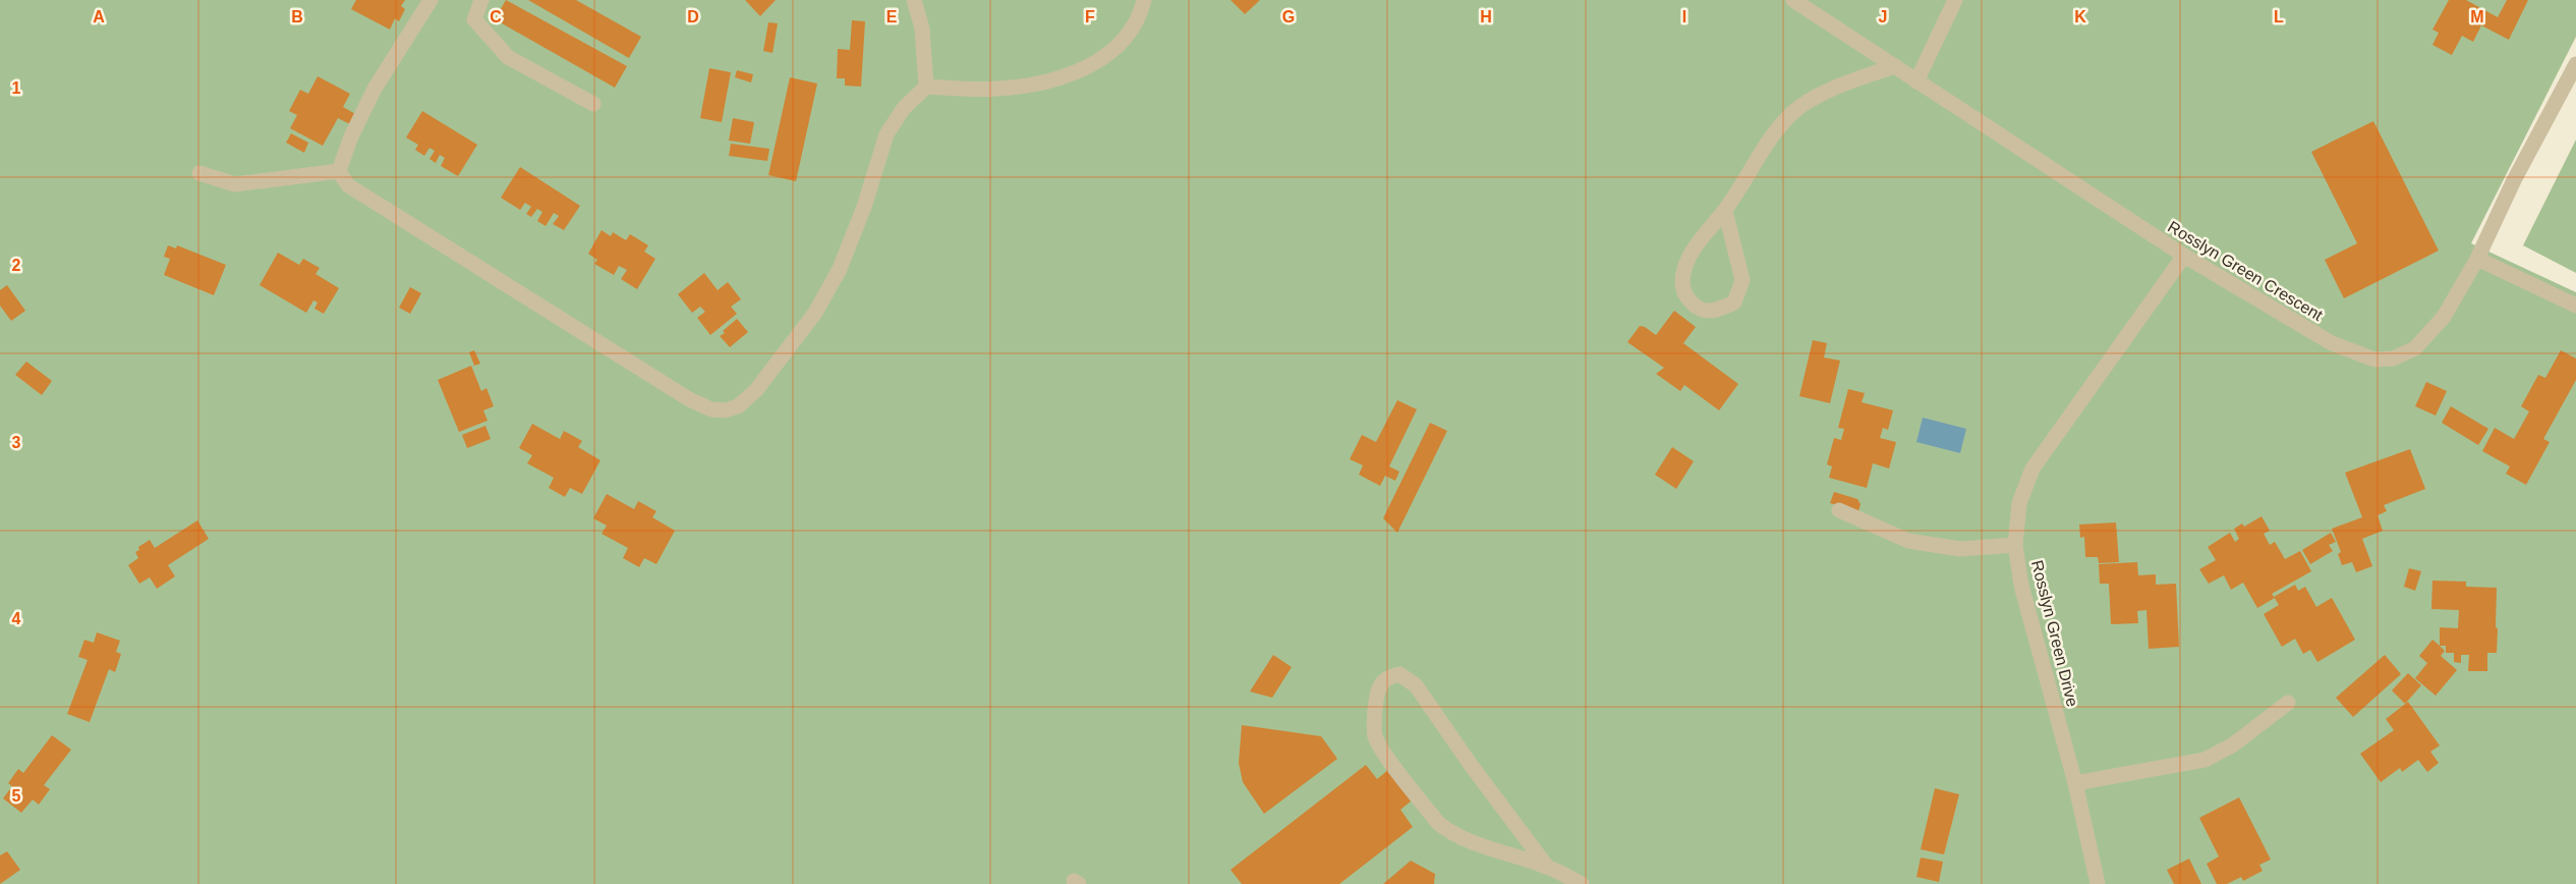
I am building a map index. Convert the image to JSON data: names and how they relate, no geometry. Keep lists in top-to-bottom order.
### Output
{
  "streets": {
    "street": ["Rosslyn Green Crescent", "Rosslyn Green Drive"]
  },
  "crossings": [
    ["Rosslyn Green Crescent", "Rosslyn Green Drive"]
  ],
  "grid": {
    "columns": [
      "A",
      "B",
      "C",
      "D",
      "E",
      "F",
      "G",
      "H",
      "I",
      "J",
      "K",
      "L",
      "M"
    ],
    "rows": [
      "1",
      "2",
      "3",
      "4",
      "5"
    ]
  }
}
